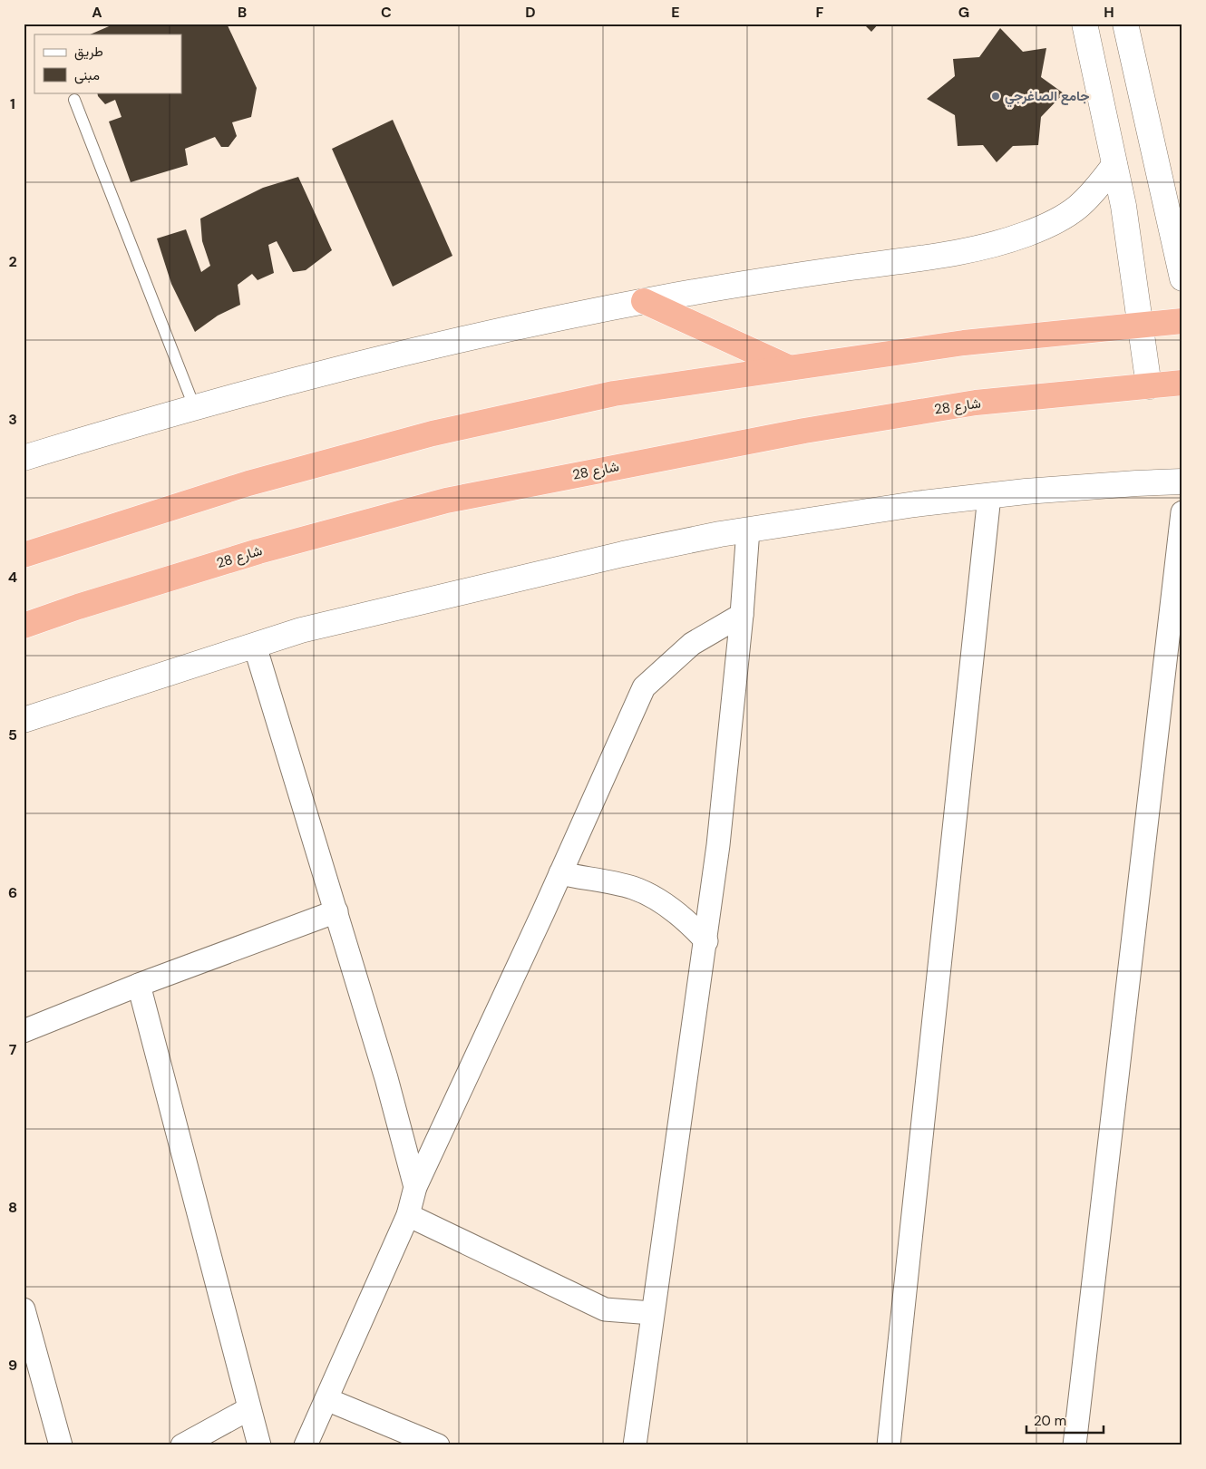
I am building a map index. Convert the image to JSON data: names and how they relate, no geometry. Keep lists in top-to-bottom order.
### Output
{
  "streets": {
    "highway": ["شارع 28"]
  },
  "places": ["جامع الصاغرجي"],
  "legend": ["طريق", "مبنى"],
  "scale_bar": "20 m",
  "grid": {
    "columns": [
      "A",
      "B",
      "C",
      "D",
      "E",
      "F",
      "G",
      "H"
    ],
    "rows": [
      "1",
      "2",
      "3",
      "4",
      "5",
      "6",
      "7",
      "8",
      "9"
    ]
  }
}
